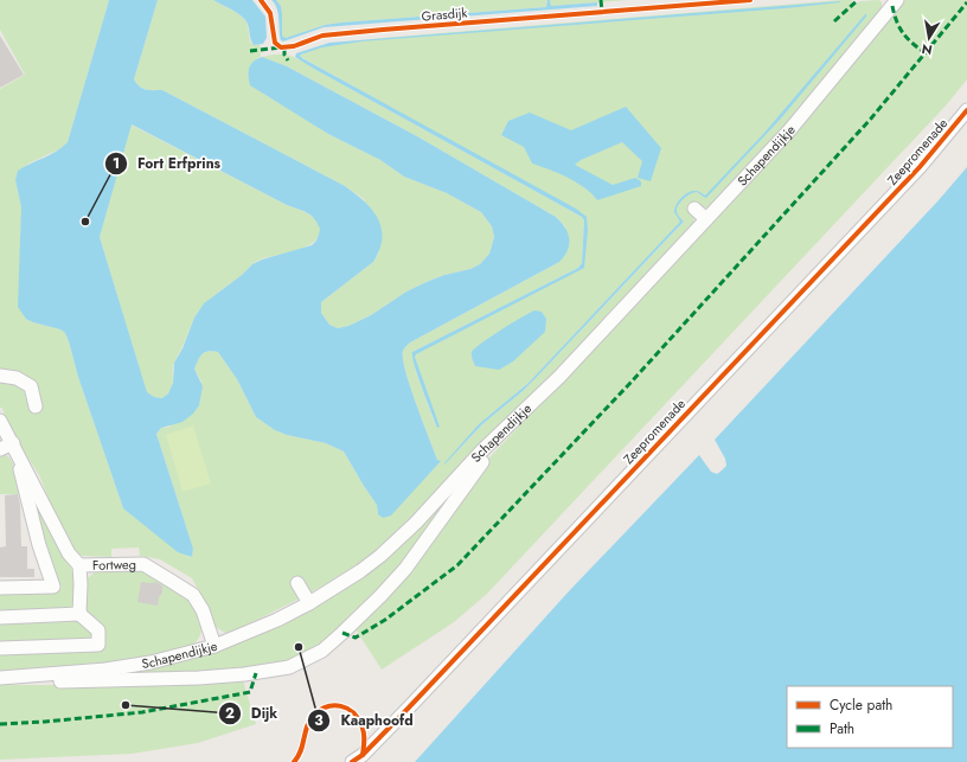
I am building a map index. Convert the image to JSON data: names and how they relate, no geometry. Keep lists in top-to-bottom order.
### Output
{
  "streets": {
    "street": ["Zeepromenade", "Schapendijkje", "Fortweg"],
    "cycle path": ["Grasdijk"]
  },
  "crossings": [
    ["Schapendijkje", "Fortweg"]
  ],
  "places": ["Fort Erfprins", "Kaaphoofd", "Dijk"],
  "legend": ["Cycle path", "Path"],
  "north": "bottom"
}
